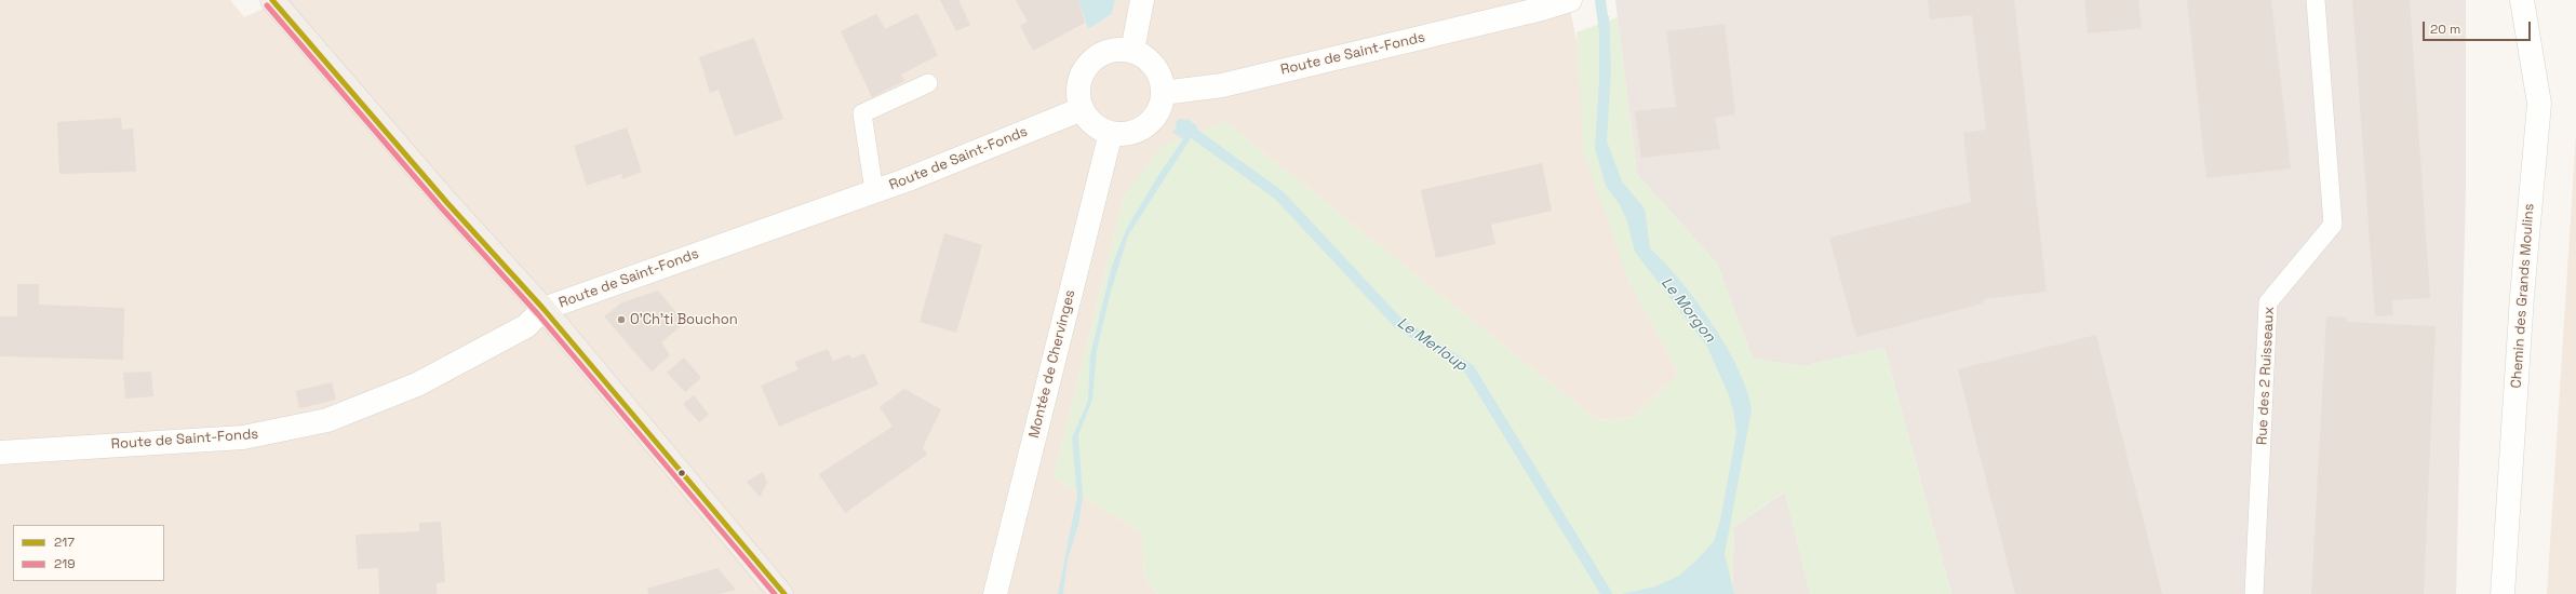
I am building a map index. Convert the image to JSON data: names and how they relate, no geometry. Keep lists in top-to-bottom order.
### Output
{
  "streets": {
    "street": ["Route de Saint-Fonds", "Chemin des Grands Moulins", "Montée de Chervinges"],
    "lane": ["Rue des 2 Ruisseaux"]
  },
  "crossings": [
    ["Route de Saint-Fonds", "Montée de Chervinges"]
  ],
  "water": ["Le Morgon", "Le Merloup"],
  "places": ["O’Ch’ti Bouchon"],
  "lines": ["transit line 217", "transit line 219"],
  "legend": ["217", "219"],
  "scale_bar": "20 m"
}
